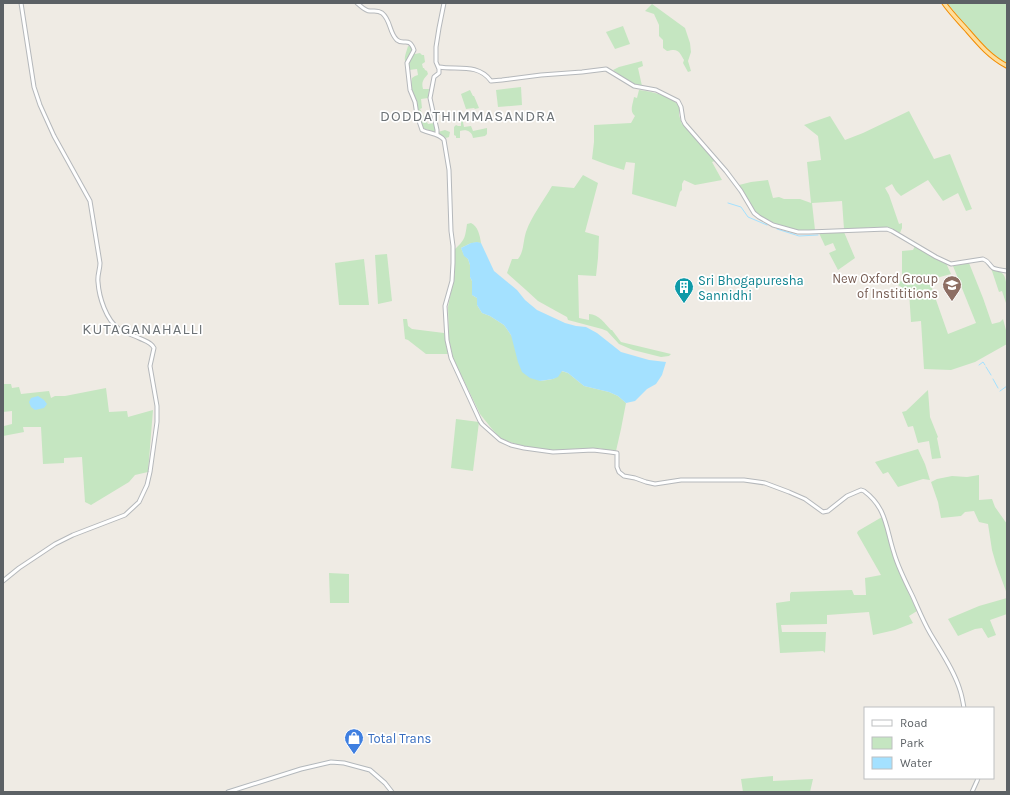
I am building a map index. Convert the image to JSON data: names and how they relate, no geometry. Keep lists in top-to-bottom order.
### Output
{
  "districts": ["DODDATHIMMASANDRA", "KUTAGANAHALLI"],
  "places": {
    "school or university": ["New Oxford Group of Instititions"],
    "building": ["Sri Bhogapuresha Sannidhi"],
    "shop": ["Total Trans"]
  },
  "legend": ["Road", "Park", "Water"]
}
